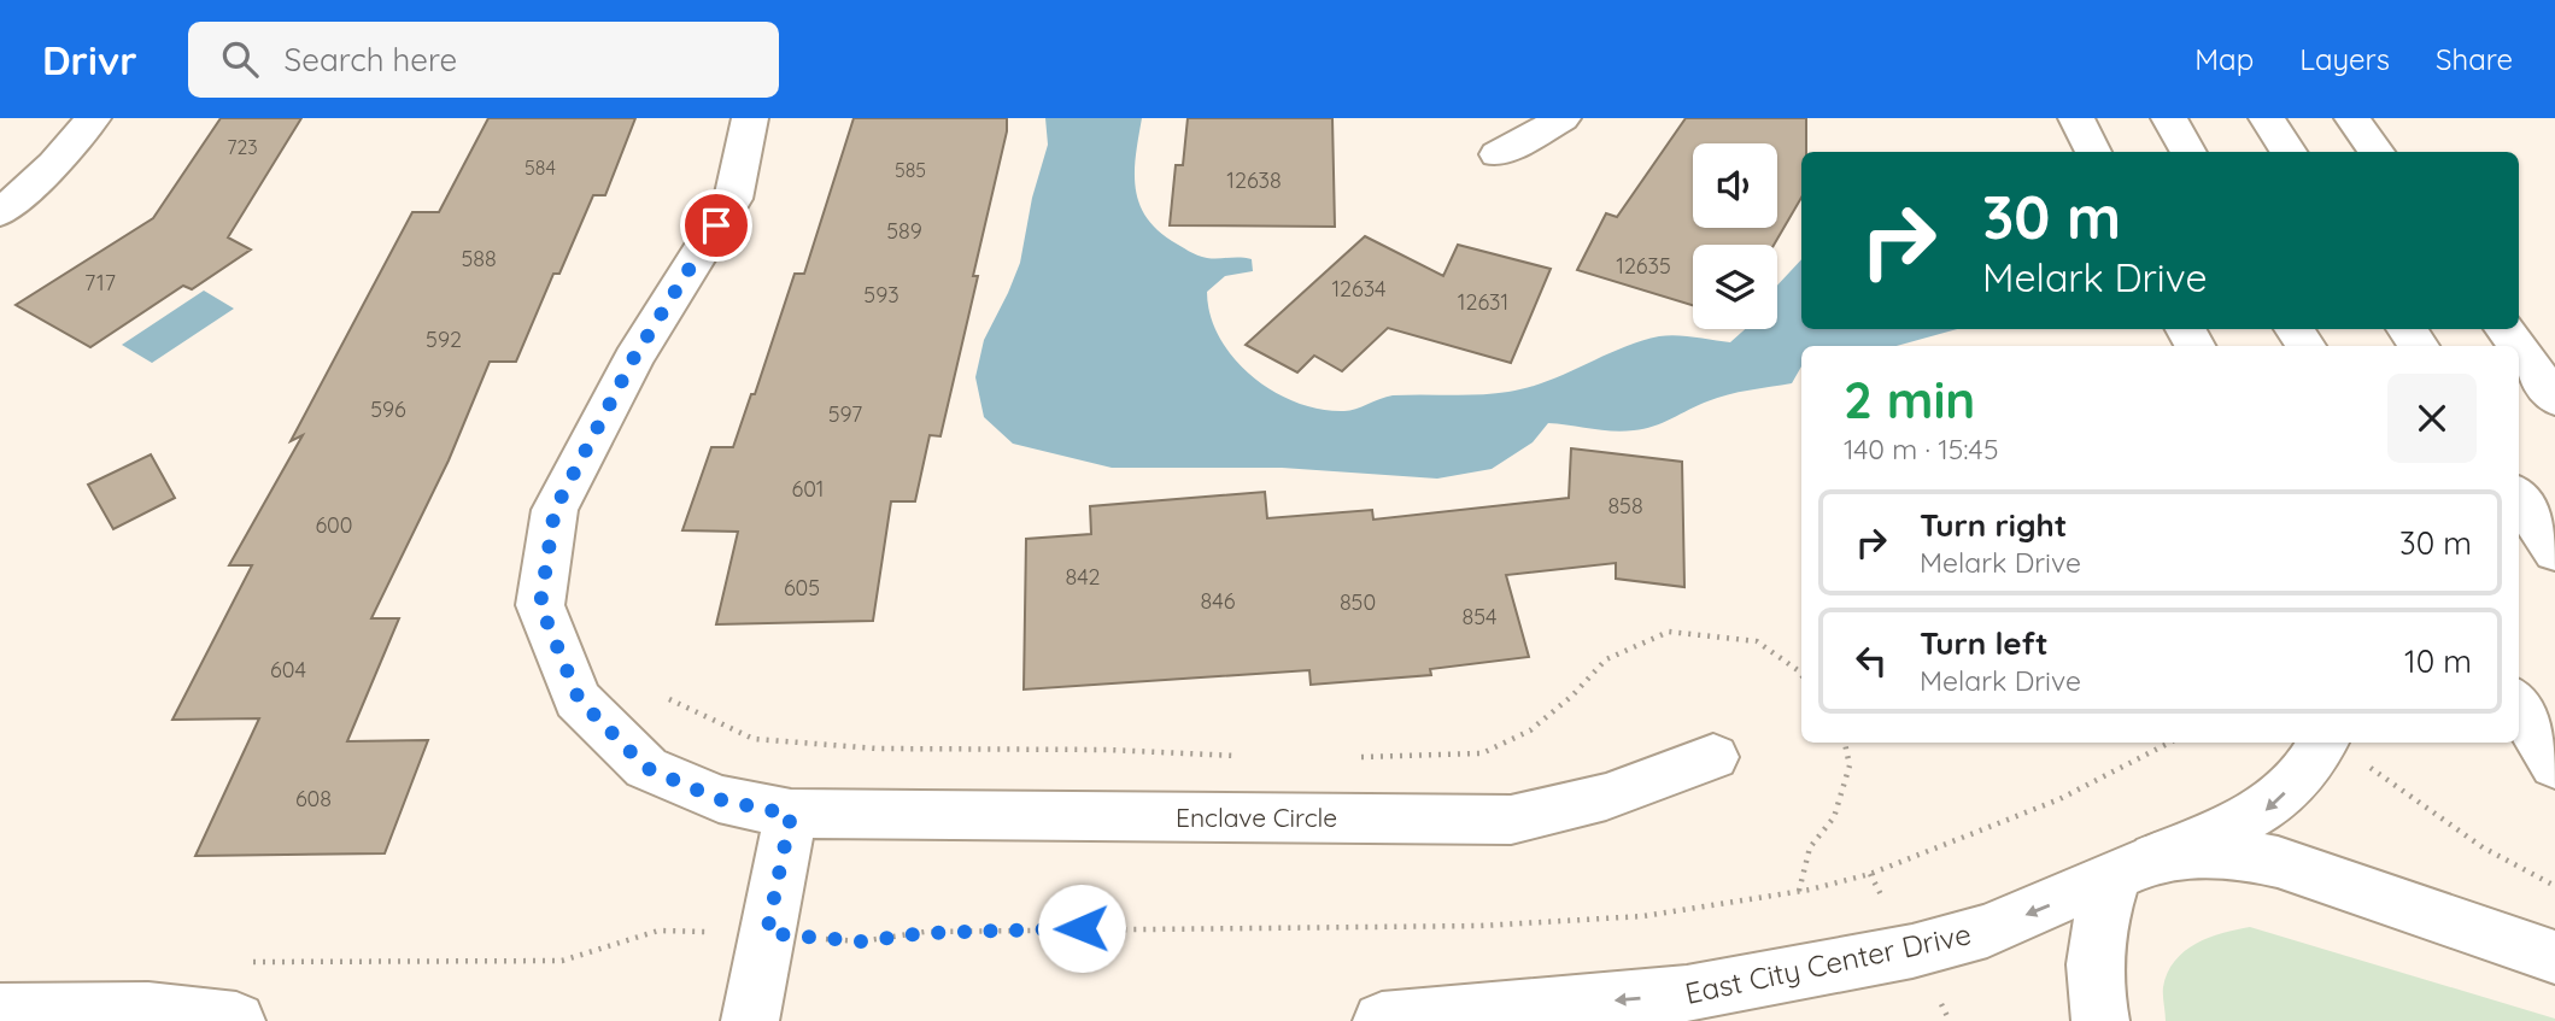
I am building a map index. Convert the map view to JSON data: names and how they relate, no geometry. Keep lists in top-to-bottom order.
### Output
{
  "streets": {
    "main road": ["Enclave Circle", "East City Center Drive"]
  },
  "one_way": ["East City Center Drive"],
  "house_numbers": [
    "723",
    "584",
    "585",
    "12638",
    "589",
    "588",
    "12635",
    "717",
    "12634",
    "593",
    "12631",
    "592",
    "596",
    "597",
    "601",
    "858",
    "600",
    "842",
    "605",
    "846",
    "850",
    "854",
    "604",
    "608"
  ],
  "page": {
    "header": "Drivr",
    "search": "Search here",
    "nav": ["Map", "Layers", "Share"],
    "turn": ["30 m", "Melark Drive"],
    "heading": ["2 min", "140 m · 15:45"],
    "list": [
      {
        "name": "Turn right",
        "note": "Melark Drive",
        "value": "30 m"
      },
      {
        "name": "Turn left",
        "note": "Melark Drive",
        "value": "10 m"
      }
    ]
  }
}
